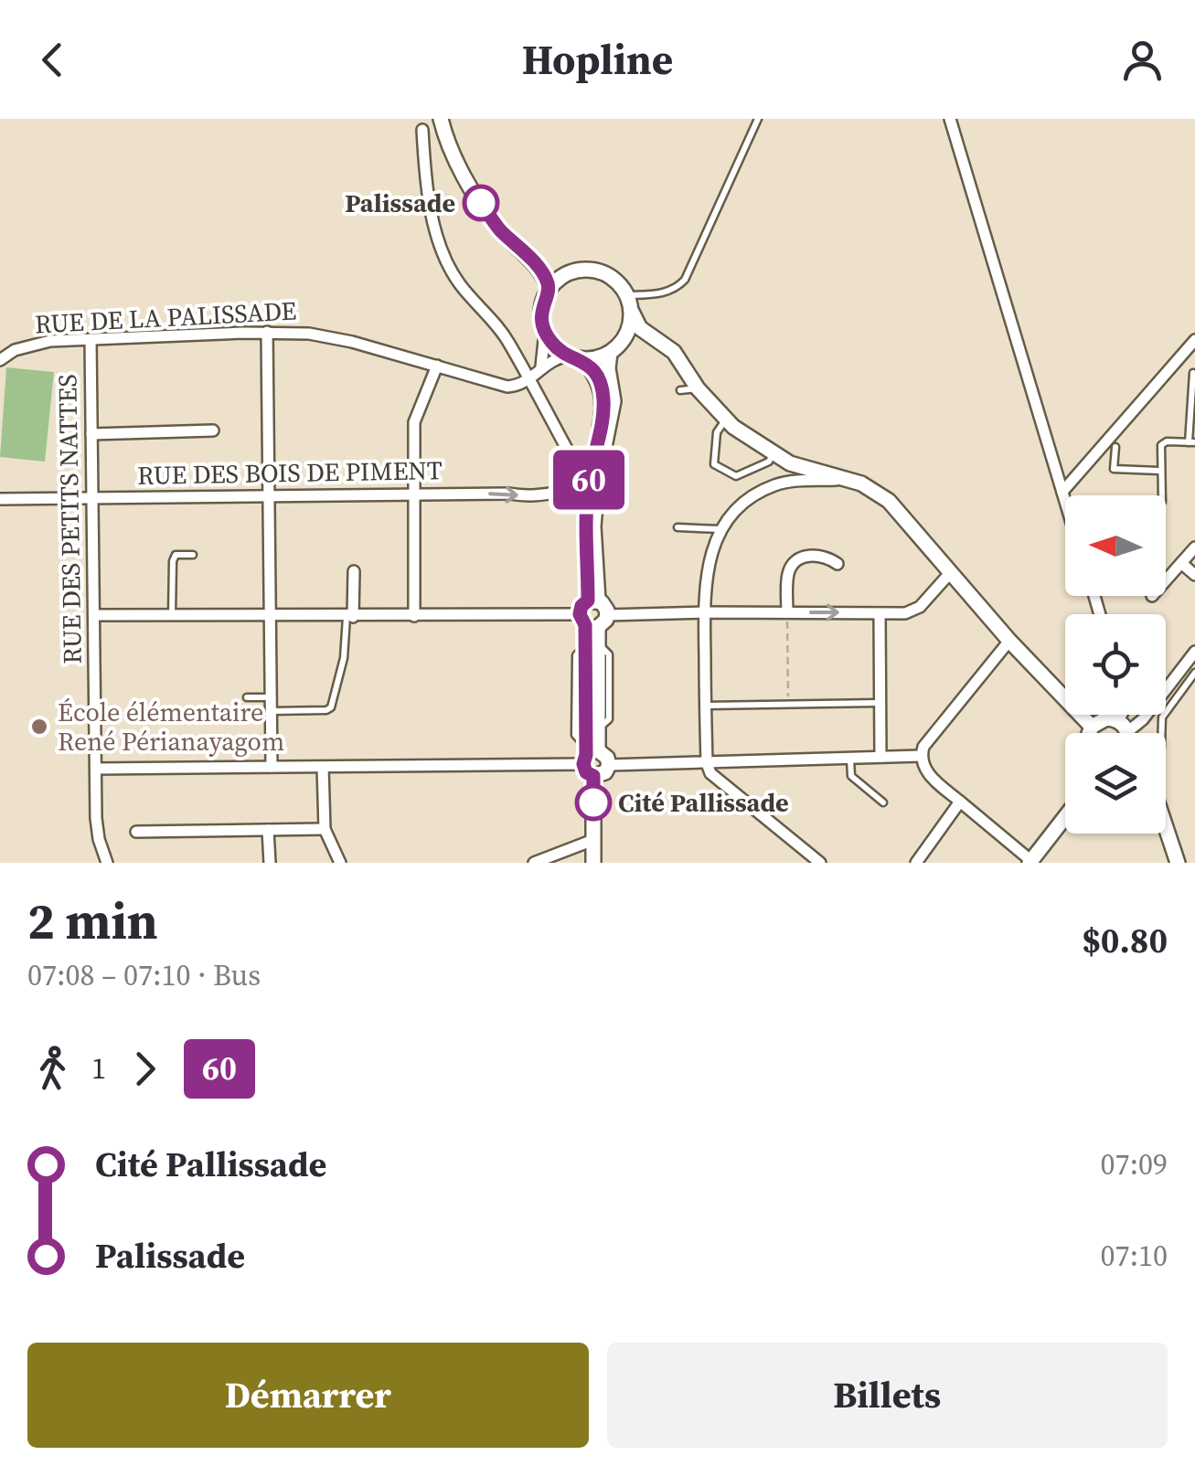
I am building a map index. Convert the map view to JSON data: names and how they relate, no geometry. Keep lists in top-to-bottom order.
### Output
{
  "streets": {
    "street": ["RUE DE LA PALISSADE", "RUE DES BOIS DE PIMENT", "RUE DES PETITS NATTES"]
  },
  "crossings": [
    ["RUE DE LA PALISSADE", "RUE DES PETITS NATTES"],
    ["RUE DES BOIS DE PIMENT", "RUE DES PETITS NATTES"]
  ],
  "places": ["Palissade", "École élémentaire René Périanayagom", "Cité Pallissade"],
  "lines": ["bus line 60"],
  "north": "left",
  "page": {
    "header": "Hopline",
    "on_map": "60",
    "heading": ["2 min", "07:08 – 07:10 · Bus", "$0.80"],
    "legs": ["1", "60"],
    "list": [
      {
        "name": "Cité Pallissade",
        "value": "07:09"
      },
      {
        "name": "Palissade",
        "value": "07:10"
      }
    ],
    "buttons": ["Démarrer", "Billets"]
  }
}
